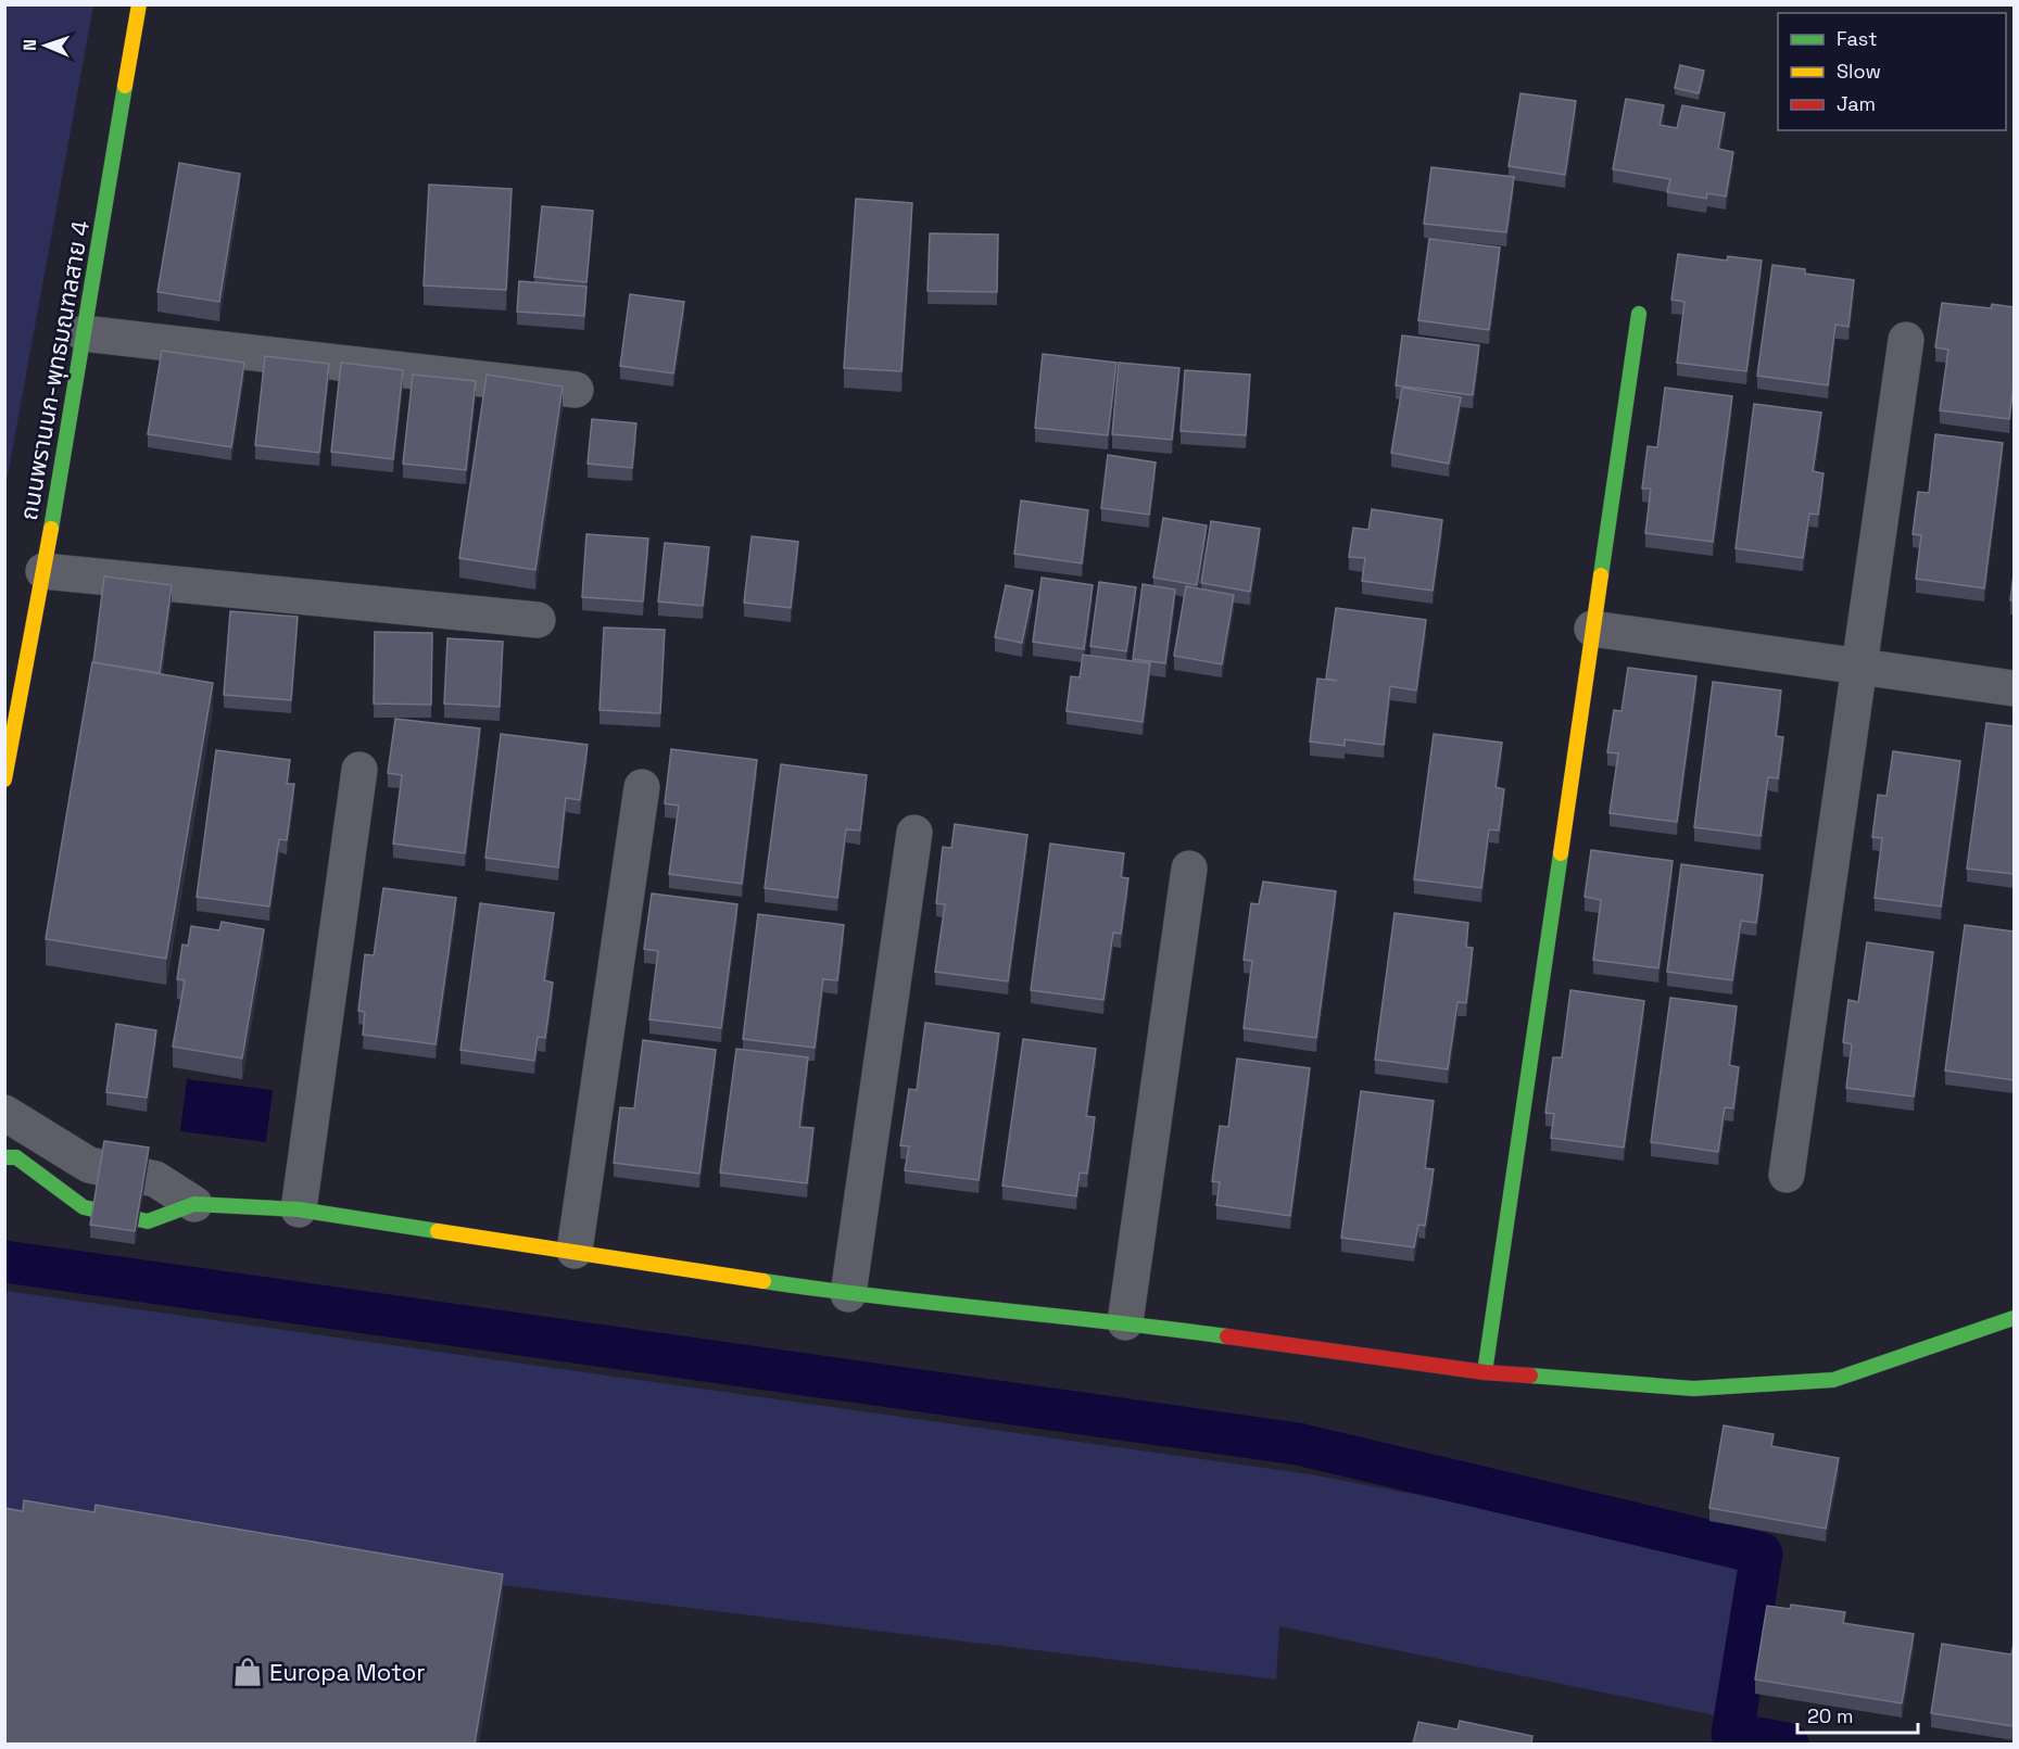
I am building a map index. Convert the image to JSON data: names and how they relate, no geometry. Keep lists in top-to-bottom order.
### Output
{
  "streets": {
    "street": ["ถนนพรานนก-พุทธมณฑลสาย 4"]
  },
  "places": {
    "shop": ["Europa Motor"]
  },
  "legend": ["Fast", "Slow", "Jam"],
  "scale_bar": "20 m",
  "north": "left"
}
